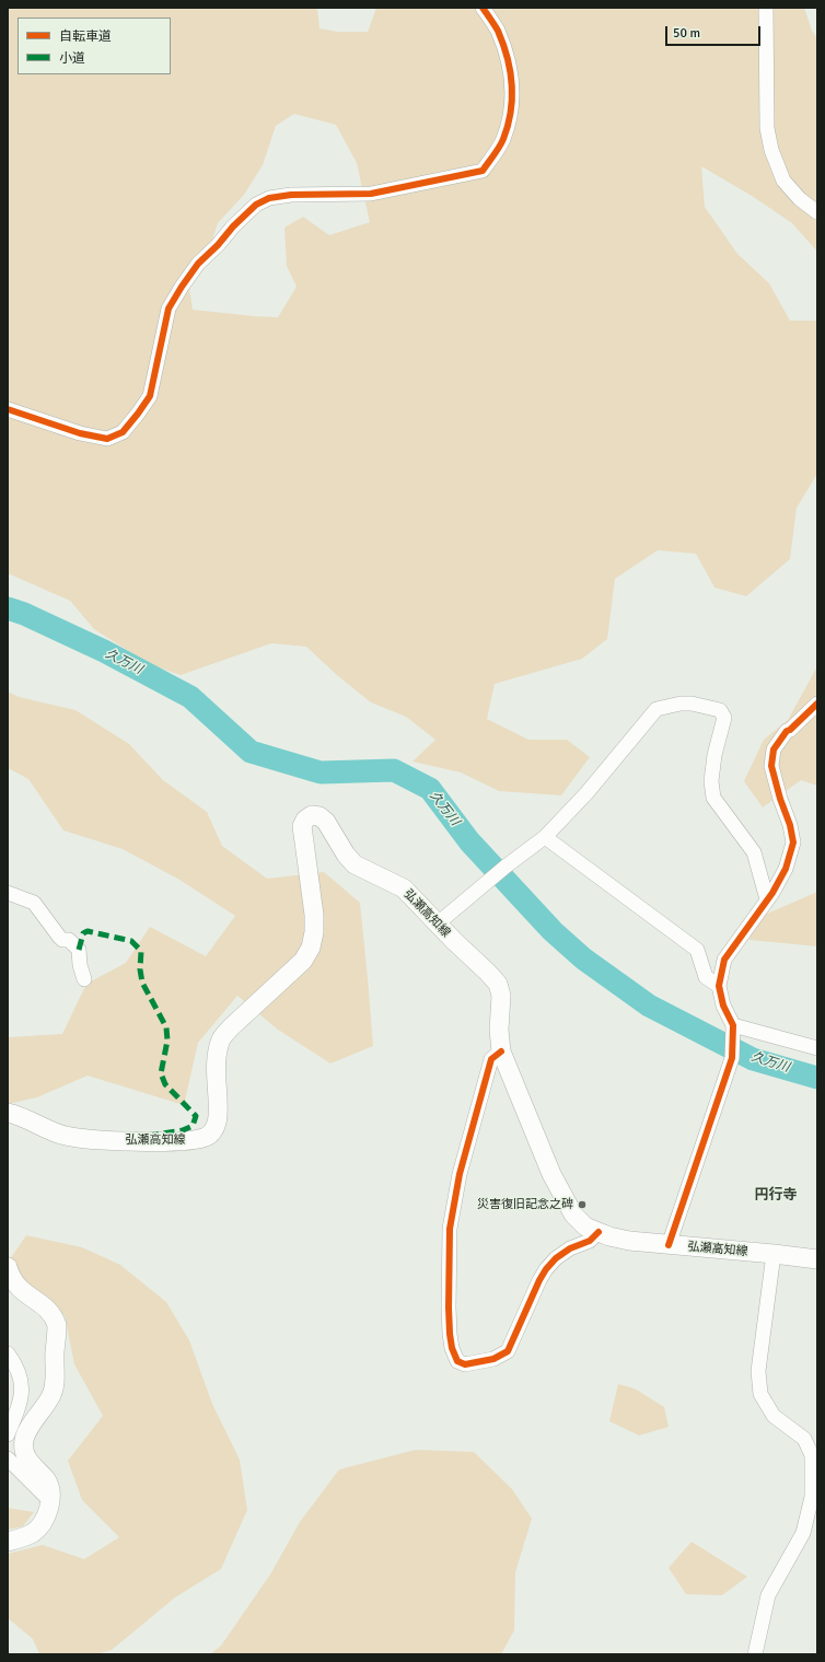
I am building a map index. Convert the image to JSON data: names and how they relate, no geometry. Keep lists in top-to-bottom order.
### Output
{
  "streets": {
    "main road": ["弘瀬高知線"]
  },
  "districts": ["円行寺"],
  "water": ["久万川"],
  "places": ["災害復旧記念之碑"],
  "legend": ["自転車道", "小道"],
  "scale_bar": "50 m"
}
